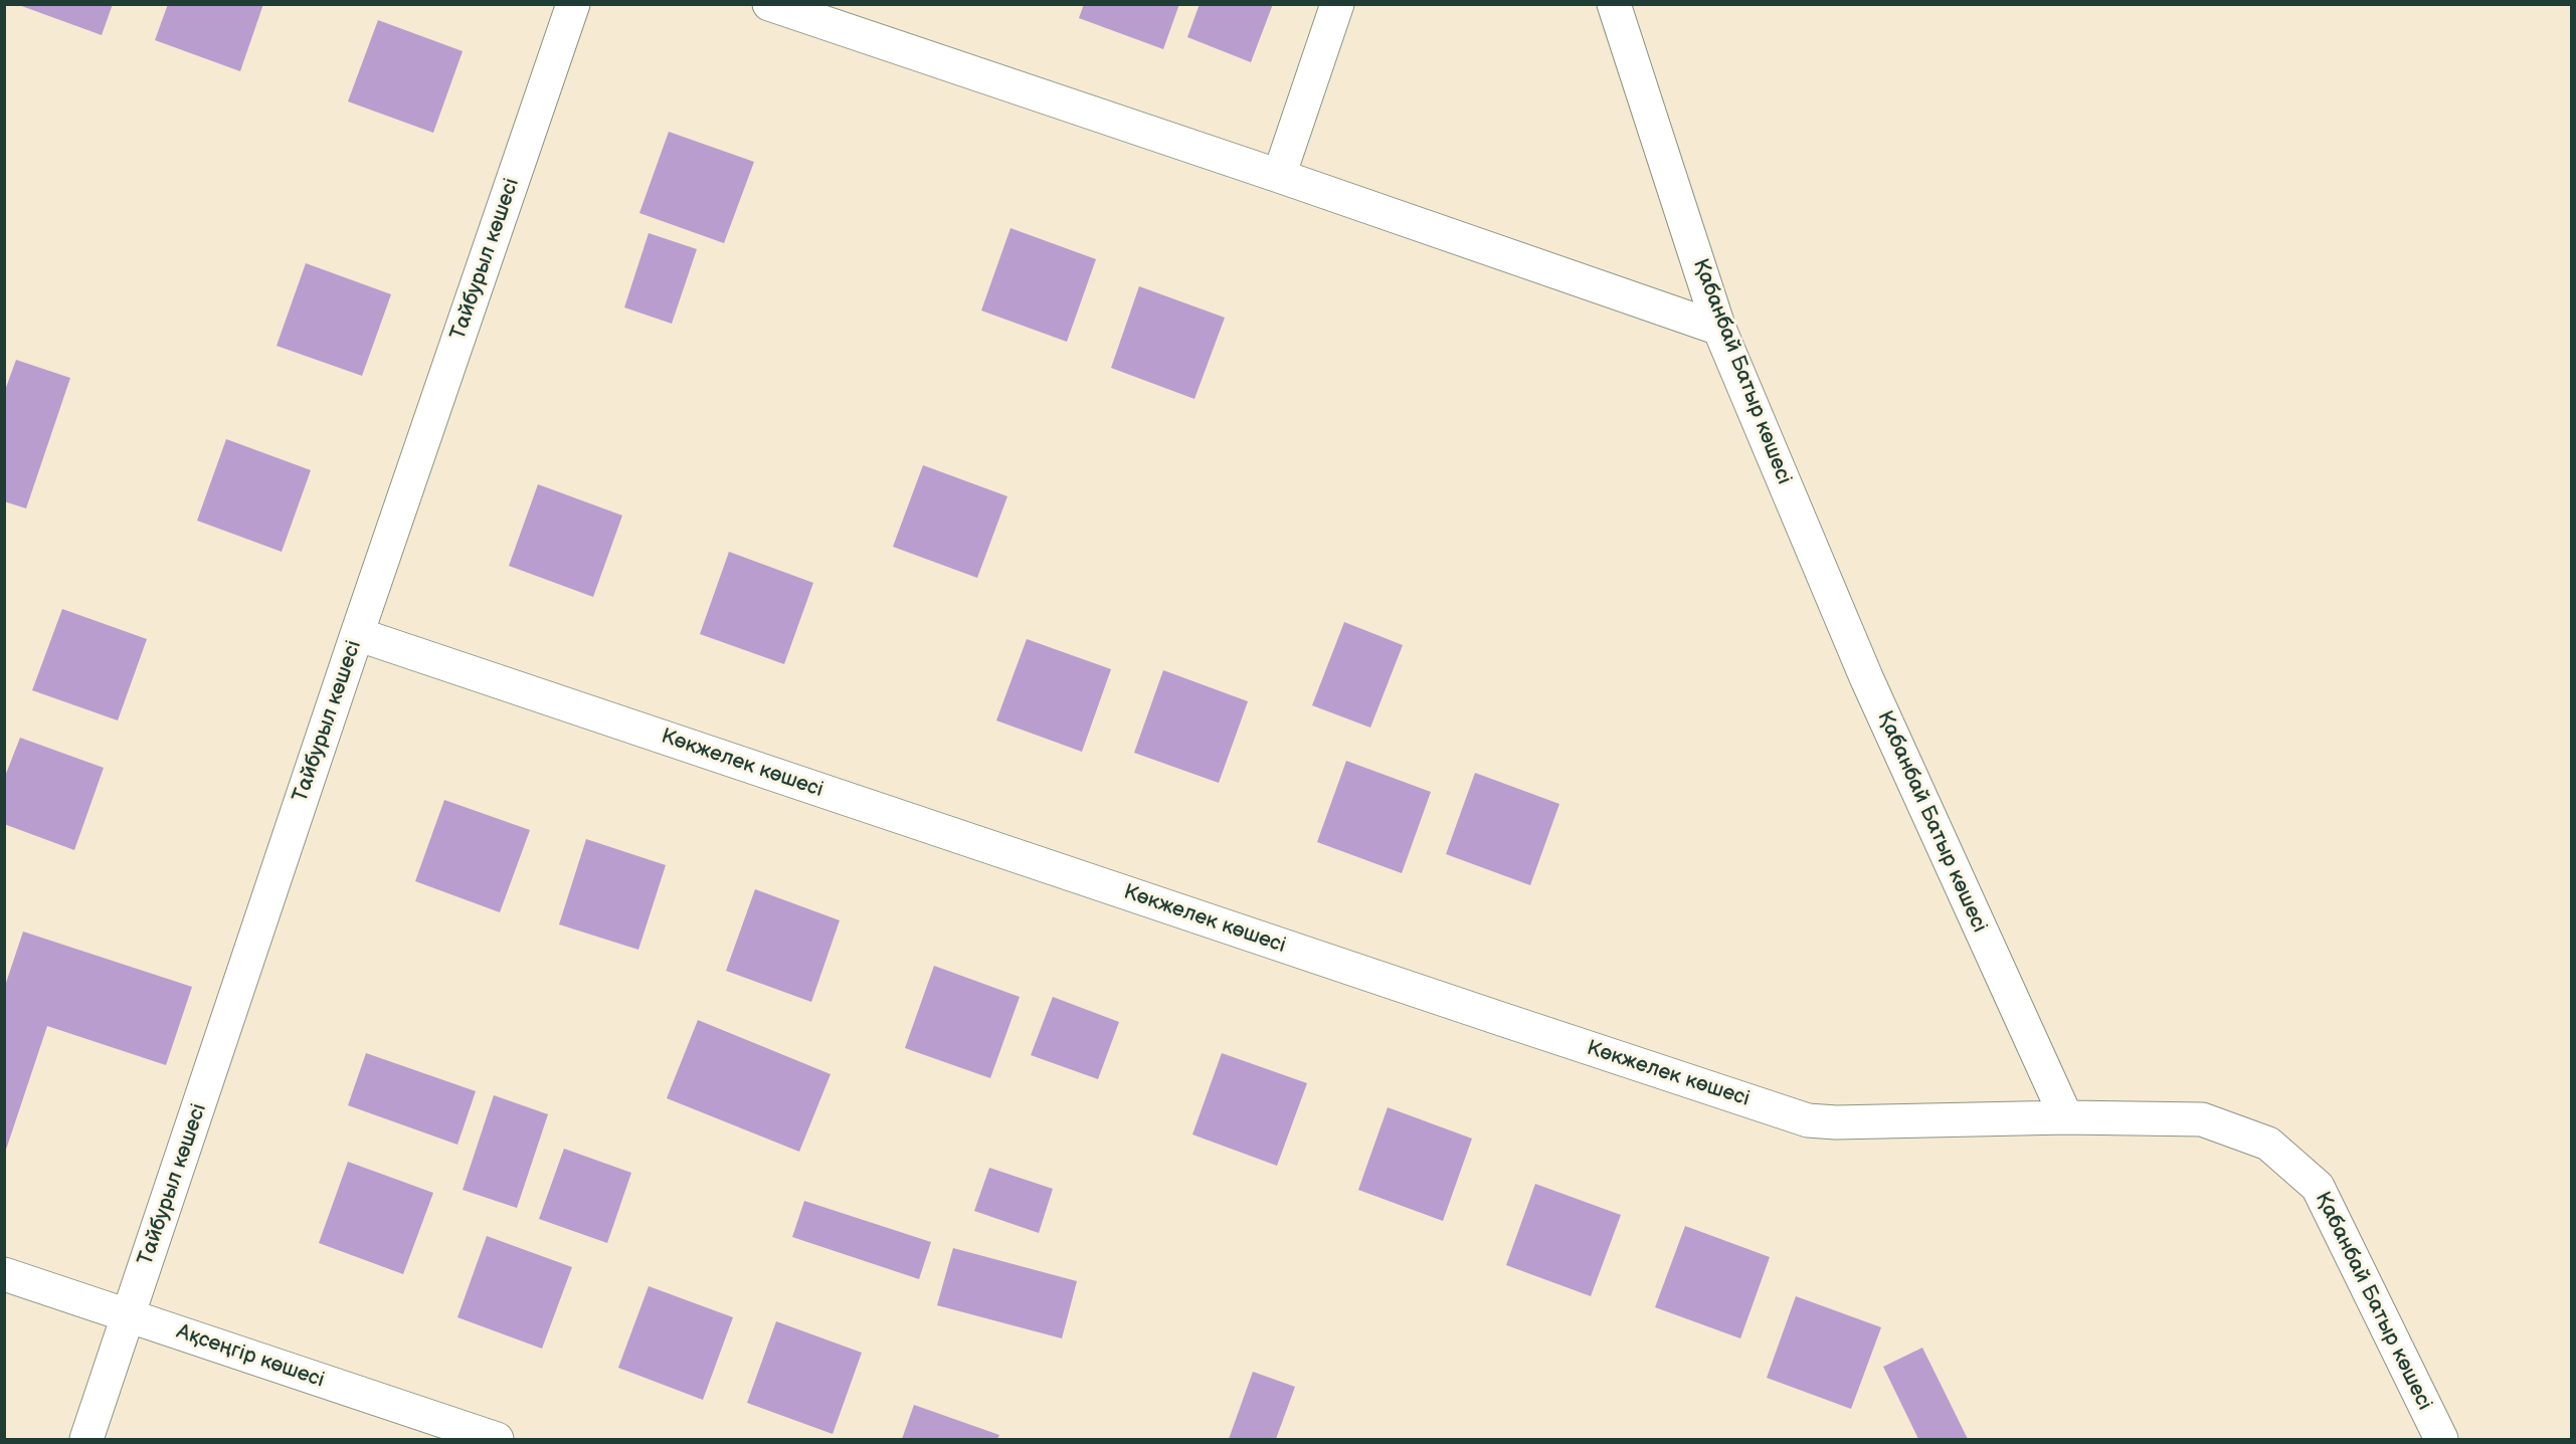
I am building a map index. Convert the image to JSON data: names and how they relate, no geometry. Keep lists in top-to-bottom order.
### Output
{
  "streets": {
    "street": [
      "Тайбурыл көшесі",
      "Қабанбай Батыр көшесі",
      "Көкжелек көшесі",
      "Ақсеңгір көшесі"
    ]
  },
  "crossings": [
    ["Тайбурыл көшесі", "Көкжелек көшесі"],
    ["Тайбурыл көшесі", "Ақсеңгір көшесі"],
    ["Қабанбай Батыр көшесі", "Көкжелек көшесі"]
  ]
}
